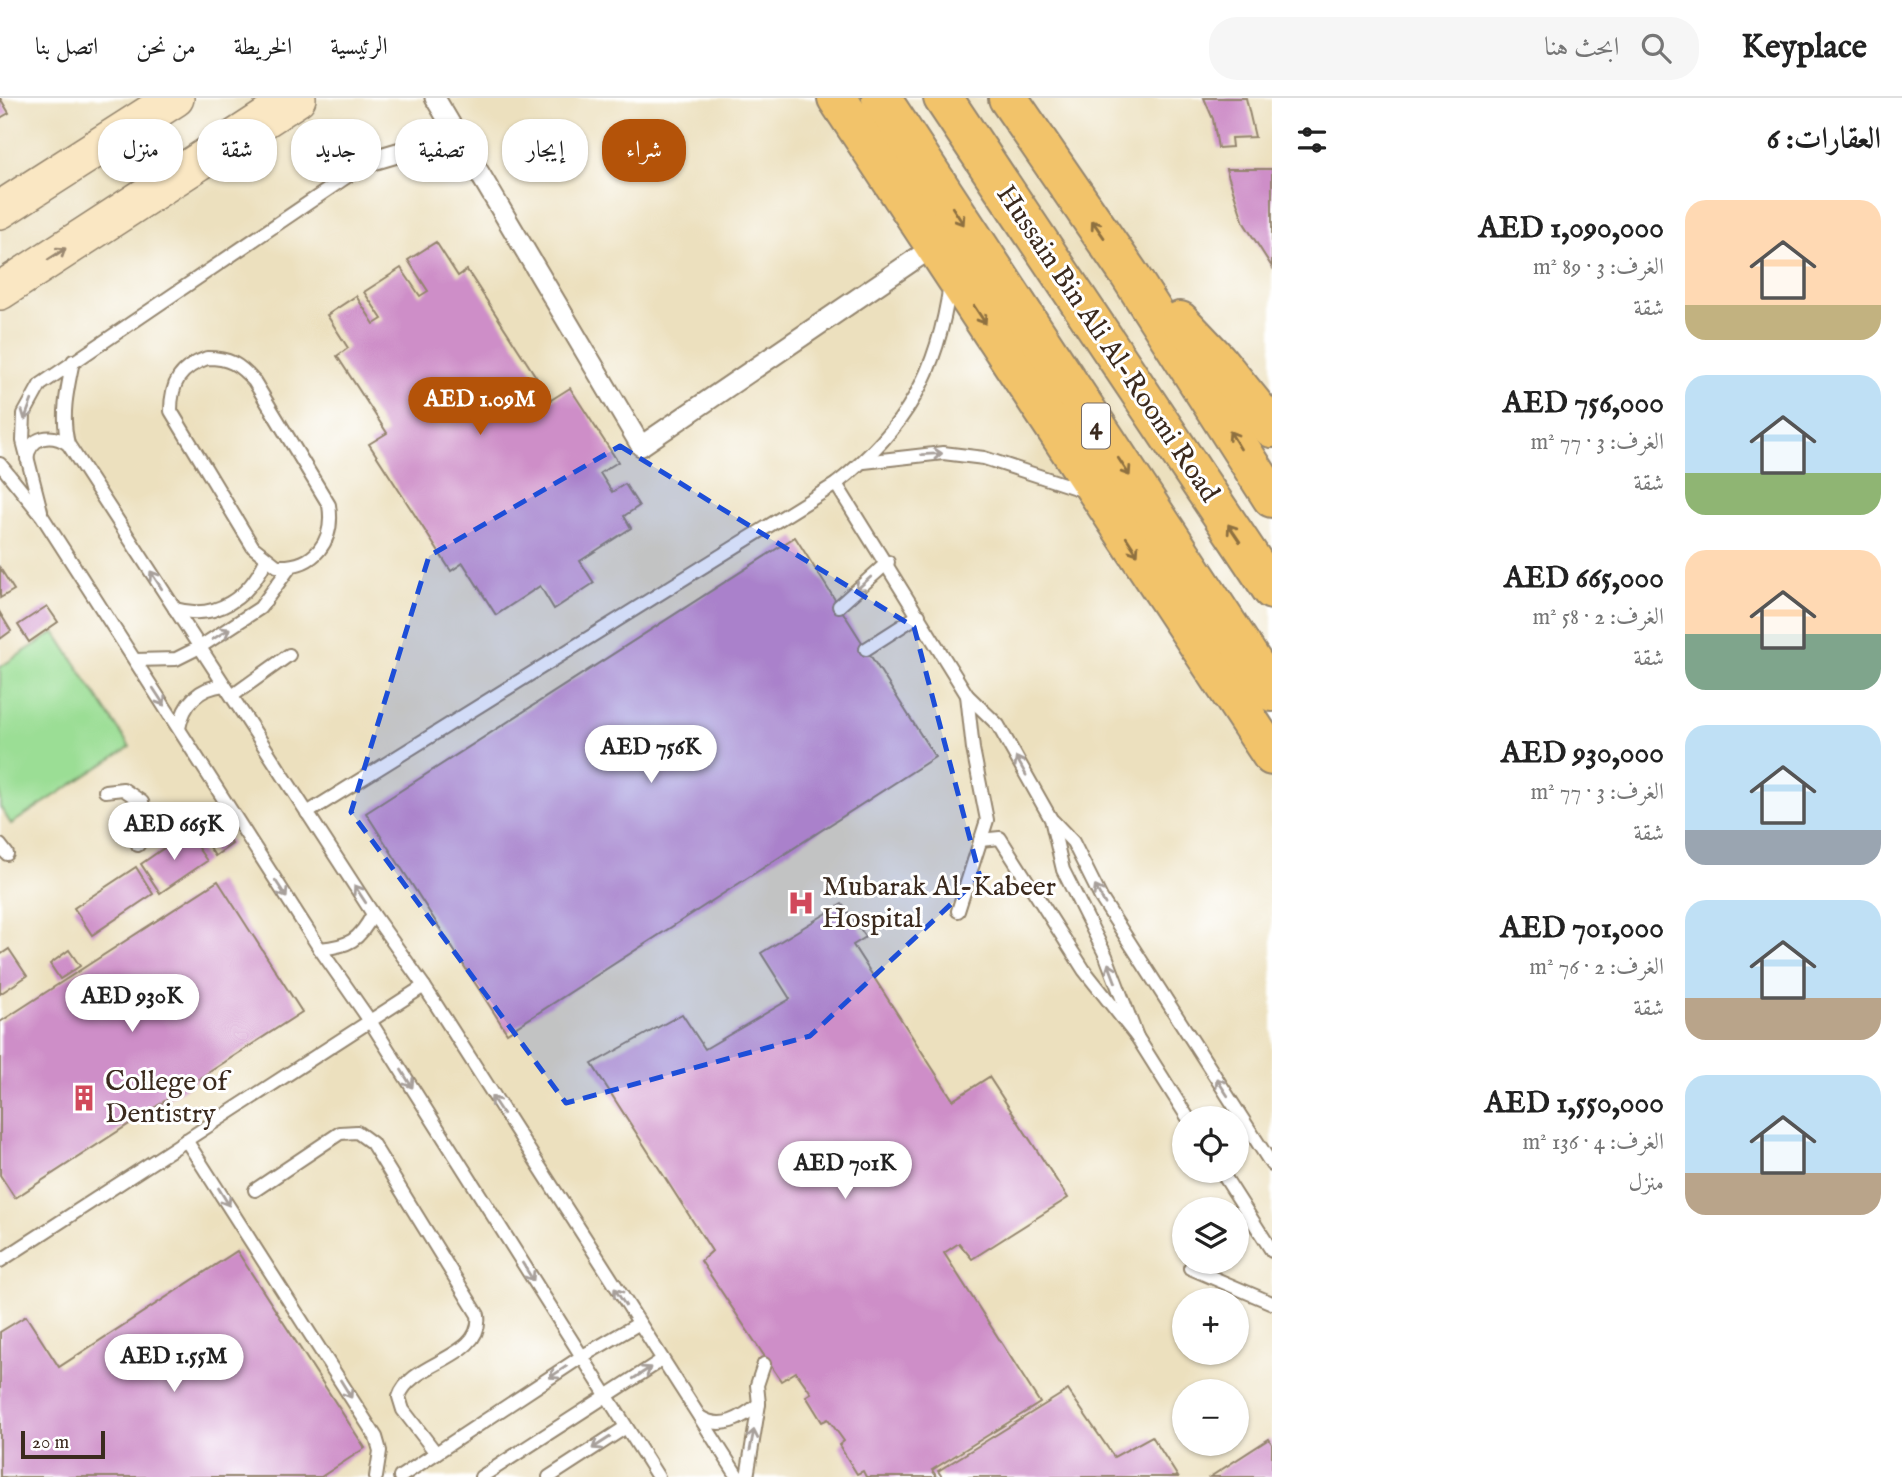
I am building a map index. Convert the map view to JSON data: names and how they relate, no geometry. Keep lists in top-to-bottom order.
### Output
{
  "streets": {
    "highway": ["Hussain Bin Ali Al-Roomi Road", "4"]
  },
  "places": {
    "hospital": ["Mubarak Al-Kabeer Hospital"],
    "building": ["College of Dentistry"]
  },
  "scale_bar": "20 m",
  "page": {
    "header": "Keyplace",
    "search": "ابحث هنا",
    "nav": [
      "الرئيسية",
      "الخريطة",
      "من نحن",
      "اتصل بنا"
    ],
    "heading": "العقارات: 6",
    "chip": [
      "شراء",
      "إيجار",
      "تصفية",
      "جديد",
      "شقة",
      "منزل"
    ],
    "list": [
      {
        "name": "AED 1,090,000",
        "note": "الغرف: 3 · 89 m² · شقة"
      },
      {
        "name": "AED 756,000",
        "note": "الغرف: 3 · 77 m² · شقة"
      },
      {
        "name": "AED 665,000",
        "note": "الغرف: 2 · 58 m² · شقة"
      },
      {
        "name": "AED 930,000",
        "note": "الغرف: 3 · 77 m² · شقة"
      },
      {
        "name": "AED 701,000",
        "note": "الغرف: 2 · 76 m² · شقة"
      },
      {
        "name": "AED 1,550,000",
        "note": "الغرف: 4 · 136 m² · منزل"
      }
    ],
    "price": [
      "AED 1.09M",
      "AED 756K",
      "AED 665K",
      "AED 930K",
      "AED 701K",
      "AED 1.55M"
    ],
    "map_buttons": ["+", "−"],
    "scale": "20 m"
  }
}
